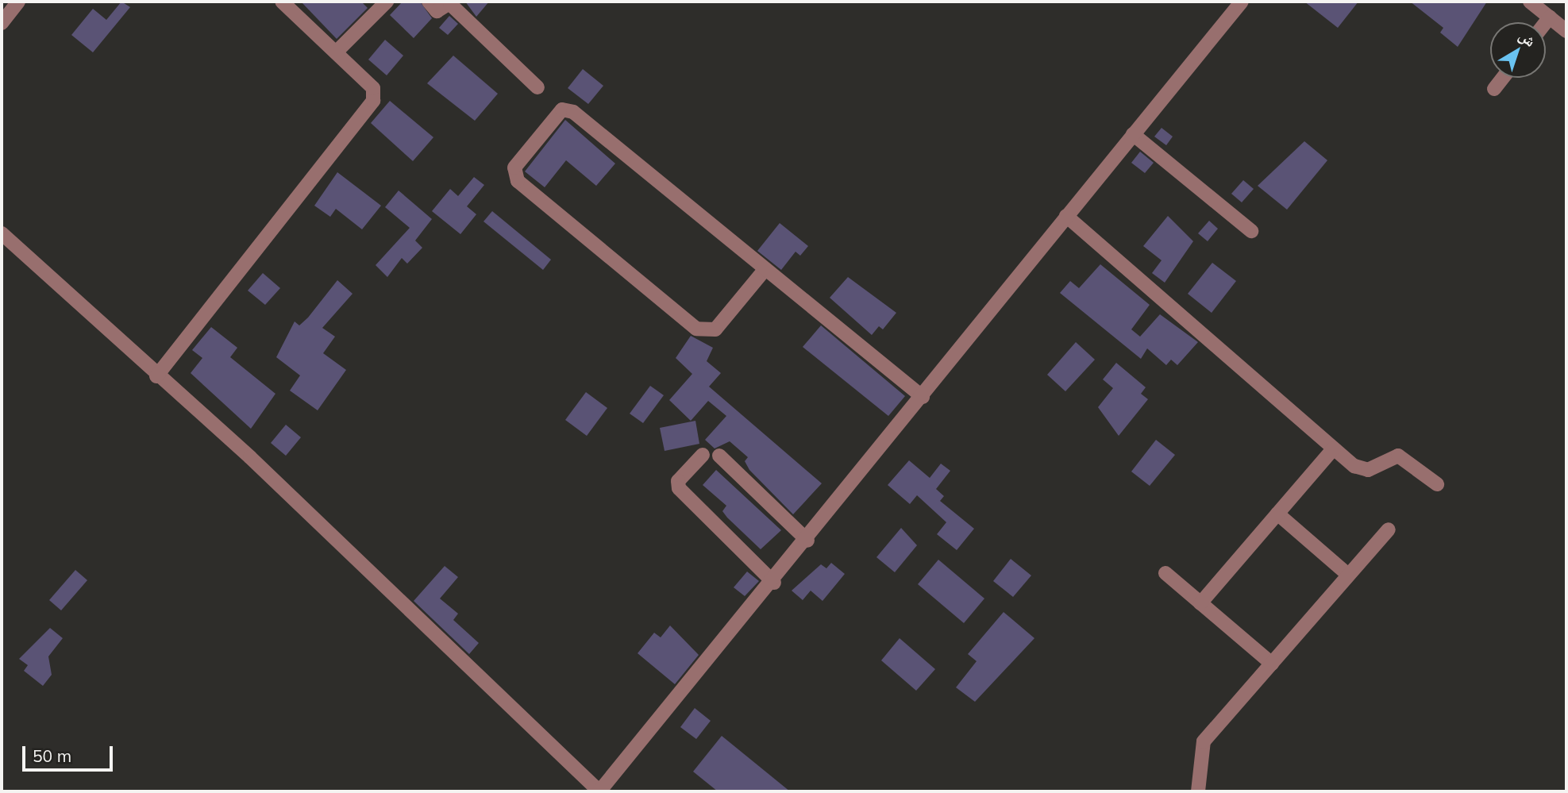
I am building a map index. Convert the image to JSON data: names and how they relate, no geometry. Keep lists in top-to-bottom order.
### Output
{
  "scale_bar": "50 m",
  "north": "top right"
}
